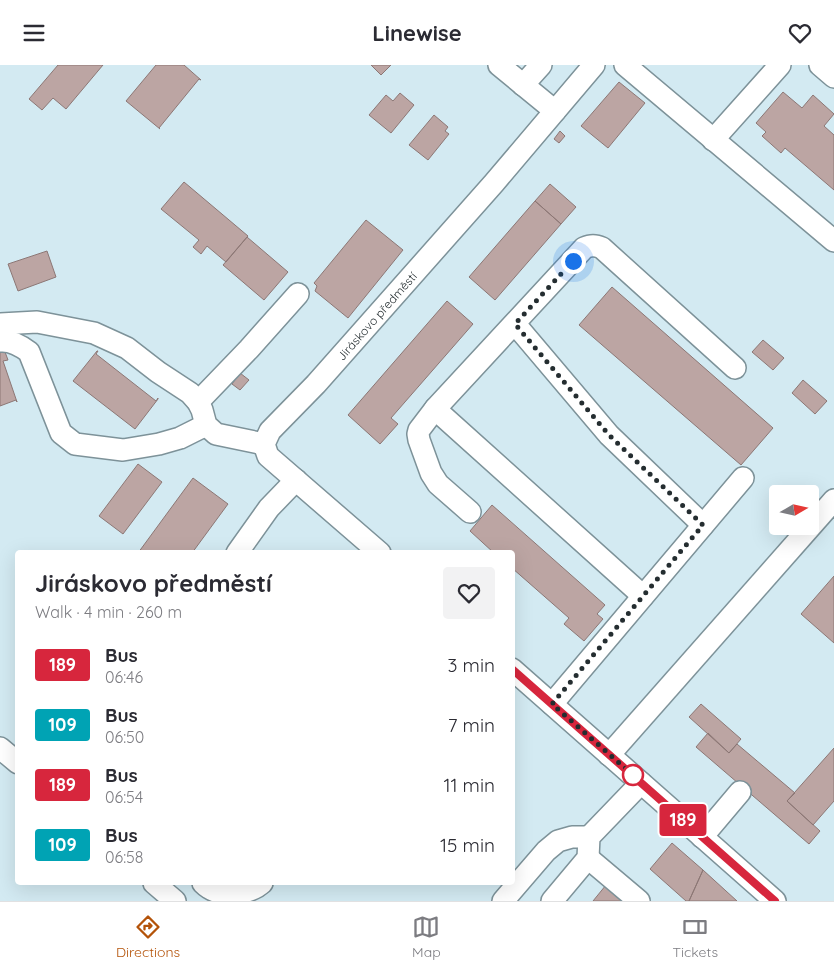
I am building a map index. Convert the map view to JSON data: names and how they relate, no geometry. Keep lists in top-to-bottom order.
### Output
{
  "streets": {
    "street": ["Jiráskovo předměstí"]
  },
  "lines": ["bus line 189"],
  "north": "right",
  "page": {
    "header": "Linewise",
    "on_map": "189",
    "heading": ["Jiráskovo předměstí", "Walk · 4 min · 260 m"],
    "list": [
      {
        "mark": "189",
        "name": "Bus",
        "note": "06:46",
        "value": "3 min"
      },
      {
        "mark": "109",
        "name": "Bus",
        "note": "06:50",
        "value": "7 min"
      },
      {
        "mark": "189",
        "name": "Bus",
        "note": "06:54",
        "value": "11 min"
      },
      {
        "mark": "109",
        "name": "Bus",
        "note": "06:58",
        "value": "15 min"
      }
    ],
    "tabs": ["Directions", "Map", "Tickets"]
  }
}
